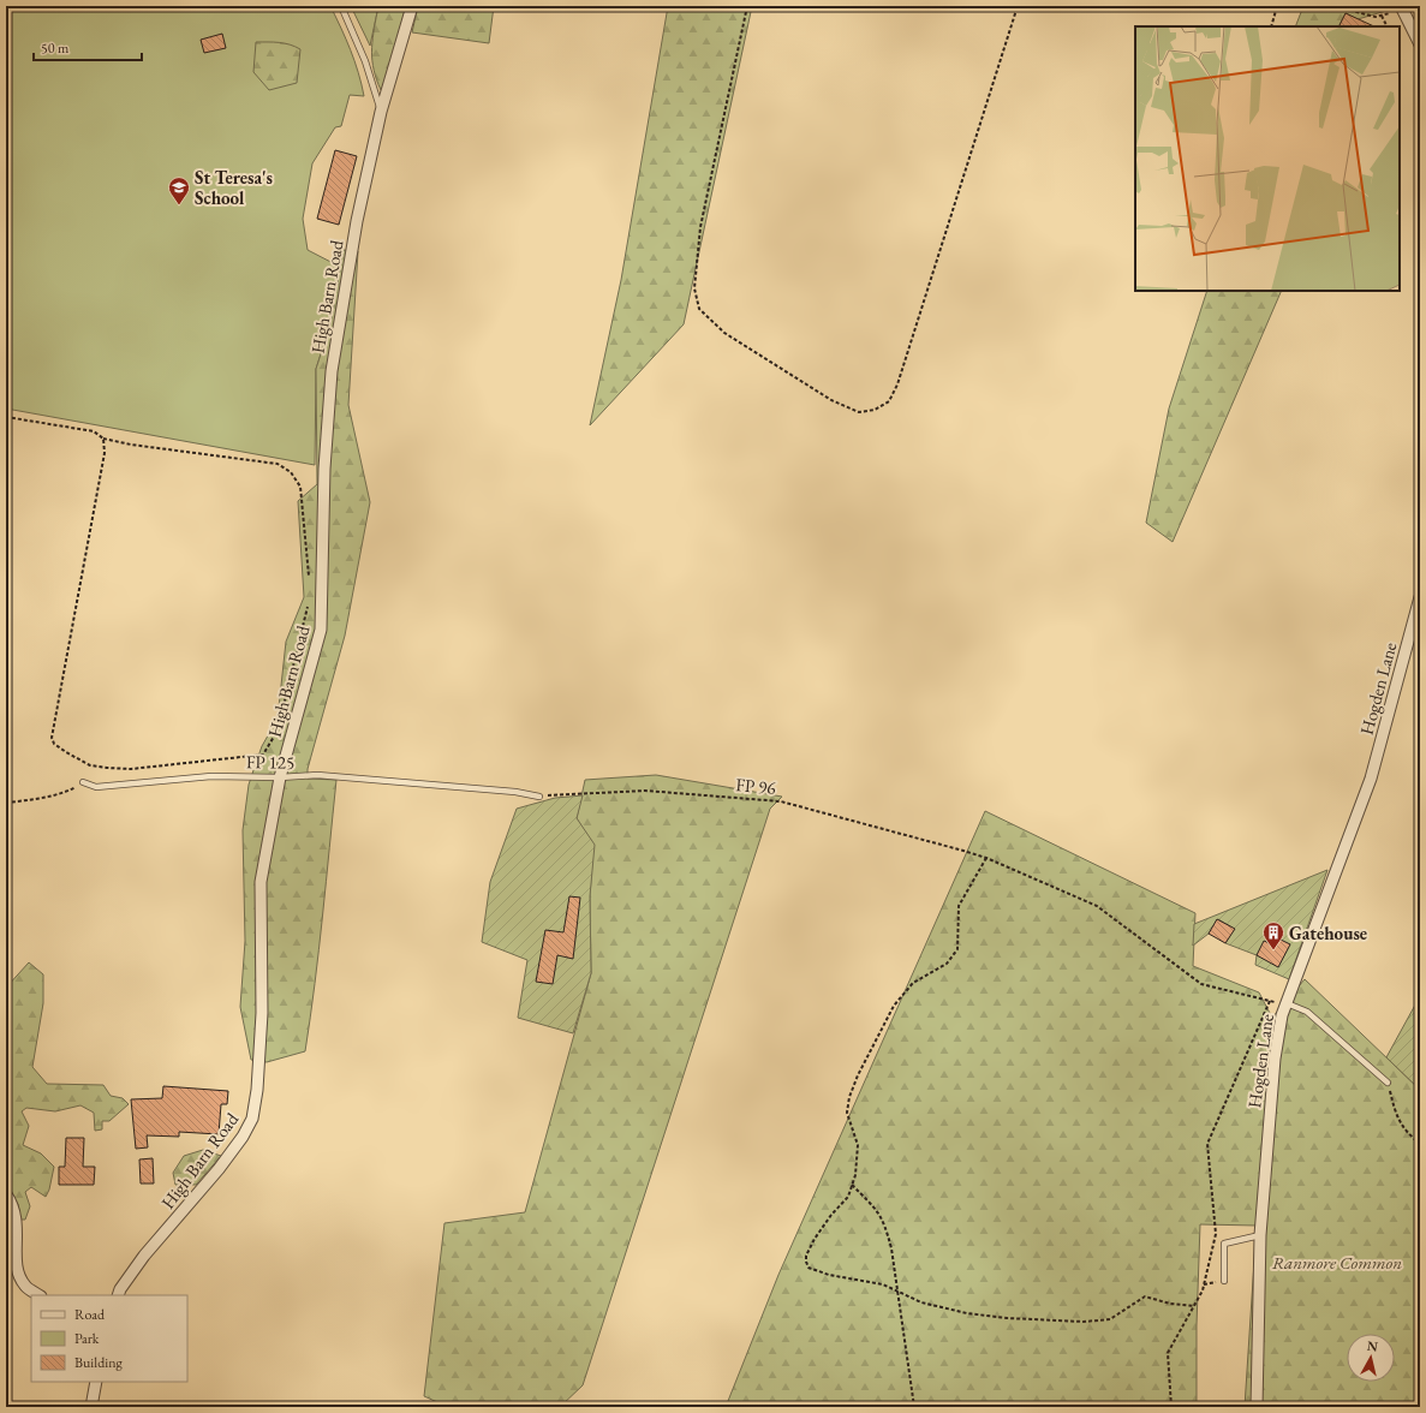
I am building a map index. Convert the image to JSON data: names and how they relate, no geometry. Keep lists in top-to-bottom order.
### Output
{
  "streets": {
    "street": ["High Barn Road", "Hogden Lane"],
    "lane": ["FP 125"],
    "path": ["FP 96"]
  },
  "crossings": [
    ["High Barn Road", "FP 125"],
    ["Hogden Lane", "FP 96"],
    ["FP 125", "FP 96"]
  ],
  "parks": ["Ranmore Common"],
  "places": {
    "school or university": ["St Teresa's School"],
    "building": ["Gatehouse"]
  },
  "legend": ["Road", "Park", "Building"],
  "scale_bar": "50 m",
  "north": "top"
}
